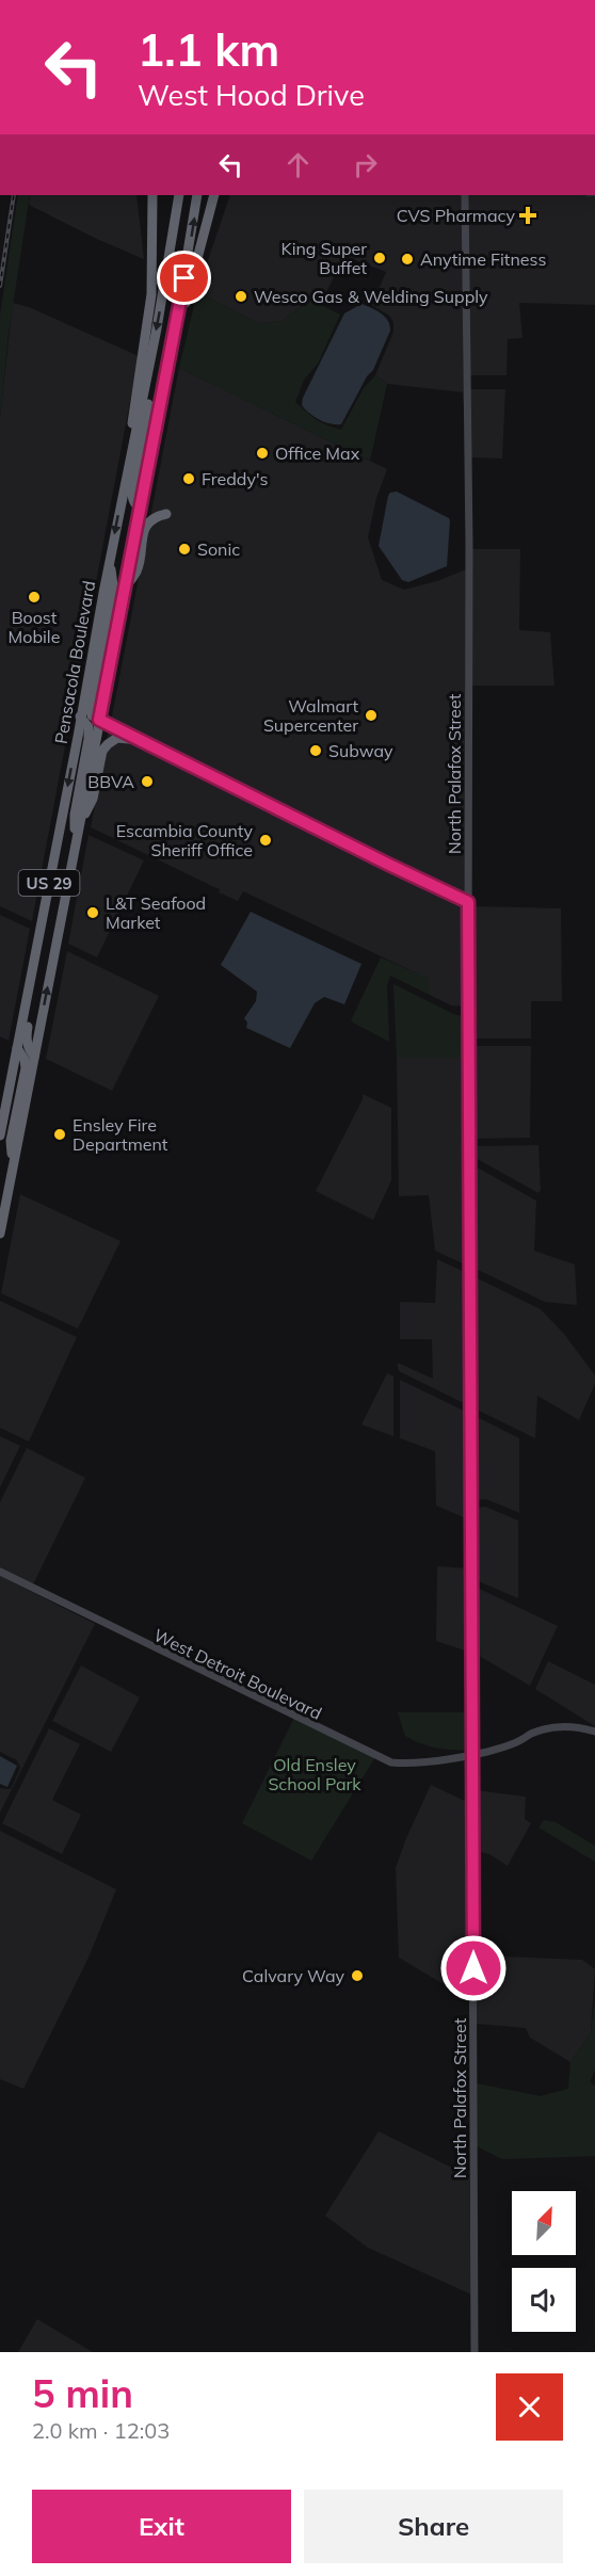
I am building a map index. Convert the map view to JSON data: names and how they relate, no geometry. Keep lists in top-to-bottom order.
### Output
{
  "streets": {
    "highway": ["Pensacola Boulevard", "US 29"],
    "main road": ["North Palafox Street", "West Detroit Boulevard"]
  },
  "crossings": [
    ["North Palafox Street", "West Detroit Boulevard"]
  ],
  "parks": ["Old Ensley School Park"],
  "places": {
    "health": ["CVS Pharmacy"],
    "other": [
      "King Super Buffet",
      "Anytime Fitness",
      "Wesco Gas & Welding Supply",
      "Office Max",
      "Freddy's",
      "Sonic",
      "Boost Mobile",
      "Walmart Supercenter",
      "Subway",
      "BBVA",
      "Escambia County Sheriff Office",
      "L&T Seafood Market",
      "Ensley Fire Department",
      "Calvary Way"
    ]
  },
  "north": "top right",
  "page": {
    "turn": ["1.1 km", "West Hood Drive"],
    "heading": ["5 min", "2.0 km · 12:03"],
    "buttons": ["Exit", "Share"]
  }
}
